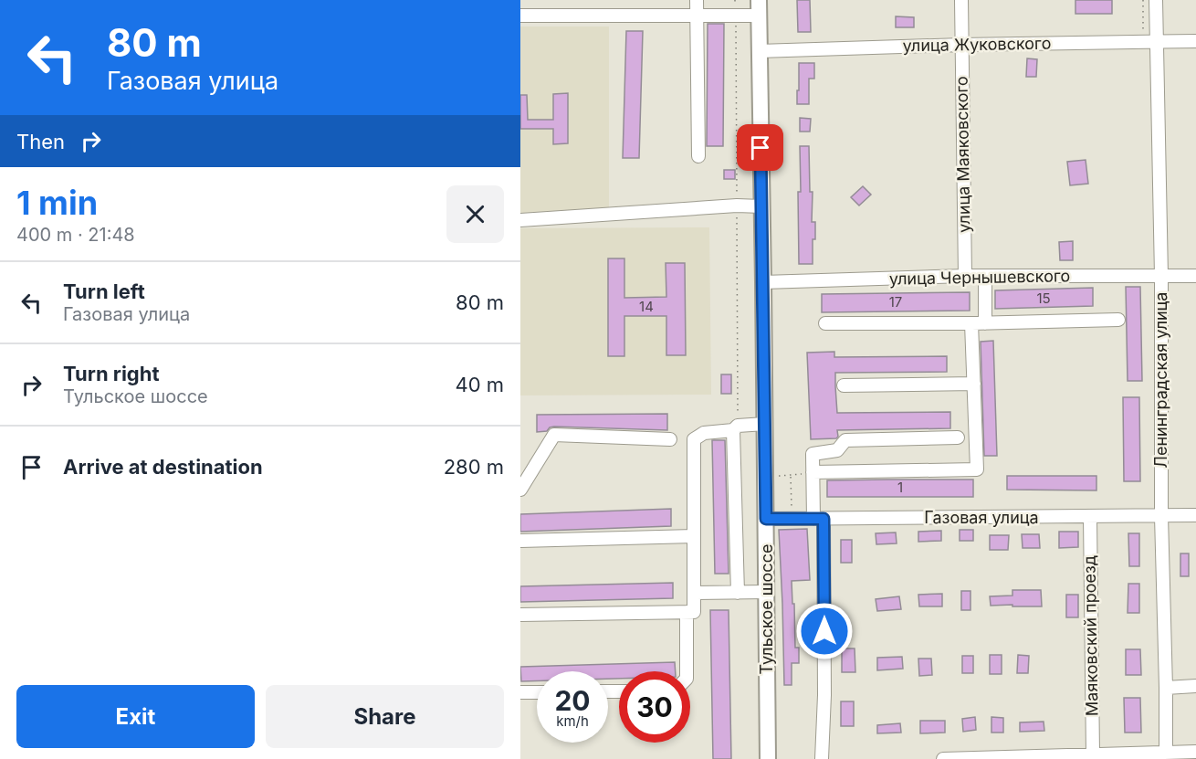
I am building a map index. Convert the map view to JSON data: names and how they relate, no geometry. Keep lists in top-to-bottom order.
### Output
{
  "streets": {
    "main road": ["Тульское шоссе"],
    "street": [
      "улица Жуковского",
      "улица Маяковского",
      "улица Чернышевского",
      "Ленинградская улица",
      "Газовая улица",
      "Маяковский проезд"
    ]
  },
  "crossings": [
    ["улица Жуковского", "улица Маяковского"],
    ["улица Жуковского", "Ленинградская улица"],
    ["улица Жуковского", "Тульское шоссе"],
    ["улица Маяковского", "улица Чернышевского"],
    ["улица Чернышевского", "Ленинградская улица"],
    ["улица Чернышевского", "Тульское шоссе"],
    ["Ленинградская улица", "Газовая улица"],
    ["Газовая улица", "Тульское шоссе"],
    ["Газовая улица", "Маяковский проезд"]
  ],
  "house_numbers": [
    "15",
    "17",
    "14",
    "1"
  ],
  "page": {
    "turn": ["80 m", "Газовая улица"],
    "then": "Then",
    "heading": ["1 min", "400 m · 21:48"],
    "list": [
      {
        "name": "Turn left",
        "note": "Газовая улица",
        "value": "80 m"
      },
      {
        "name": "Turn right",
        "note": "Тульское шоссе",
        "value": "40 m"
      },
      {
        "name": "Arrive at destination",
        "value": "280 m"
      }
    ],
    "speed": "20 km/h",
    "limit": "30",
    "buttons": ["Exit", "Share"]
  }
}
